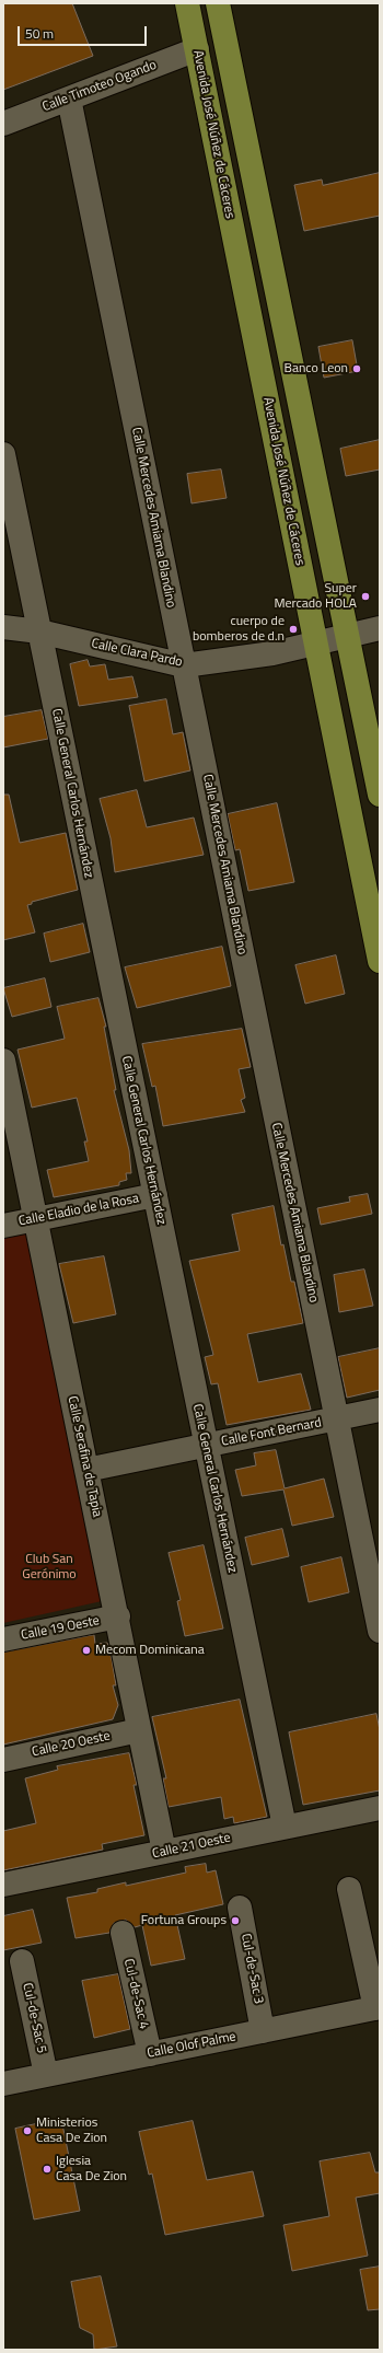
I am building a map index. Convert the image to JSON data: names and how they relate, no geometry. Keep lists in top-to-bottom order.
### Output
{
  "streets": {
    "main road": ["Avenida José Núñez de Cáceres"],
    "street": [
      "Calle Timoteo Ogando",
      "Calle Mercedes Amiama Blandino",
      "Calle Clara Pardo",
      "Calle General Carlos Hernández",
      "Calle Eladio de la Rosa",
      "Calle Font Bernard",
      "Calle Serafina de Tapia",
      "Calle 19 Oeste",
      "Calle 20 Oeste",
      "Calle 21 Oeste",
      "Cul-de-Sac 3",
      "Cul-de-Sac 4",
      "Cul-de-Sac 5",
      "Calle Olof Palme"
    ]
  },
  "crossings": [
    ["Calle Timoteo Ogando", "Avenida José Núñez de Cáceres"],
    ["Calle Timoteo Ogando", "Calle Mercedes Amiama Blandino"],
    ["Avenida José Núñez de Cáceres", "Calle Clara Pardo"],
    ["Calle Mercedes Amiama Blandino", "Calle Clara Pardo"],
    ["Calle Mercedes Amiama Blandino", "Calle Font Bernard"],
    ["Calle Clara Pardo", "Calle General Carlos Hernández"],
    ["Calle General Carlos Hernández", "Calle Eladio de la Rosa"],
    ["Calle General Carlos Hernández", "Calle Font Bernard"],
    ["Calle General Carlos Hernández", "Calle 21 Oeste"],
    ["Calle Eladio de la Rosa", "Calle Serafina de Tapia"],
    ["Calle Font Bernard", "Calle Serafina de Tapia"],
    ["Calle Serafina de Tapia", "Calle 19 Oeste"],
    ["Calle Serafina de Tapia", "Calle 20 Oeste"],
    ["Calle Serafina de Tapia", "Calle 21 Oeste"],
    ["Cul-de-Sac 3", "Calle Olof Palme"],
    ["Cul-de-Sac 4", "Calle Olof Palme"],
    ["Cul-de-Sac 5", "Calle Olof Palme"]
  ],
  "parks": ["Club San Gerónimo"],
  "places": [
    "Banco Leon",
    "Super Mercado HOLA",
    "cuerpo de bomberos de d.n",
    "Mecom Dominicana",
    "Fortuna Groups",
    "Ministerios Casa De Zion",
    "Iglesia Casa De Zion"
  ],
  "scale_bar": "50 m"
}
